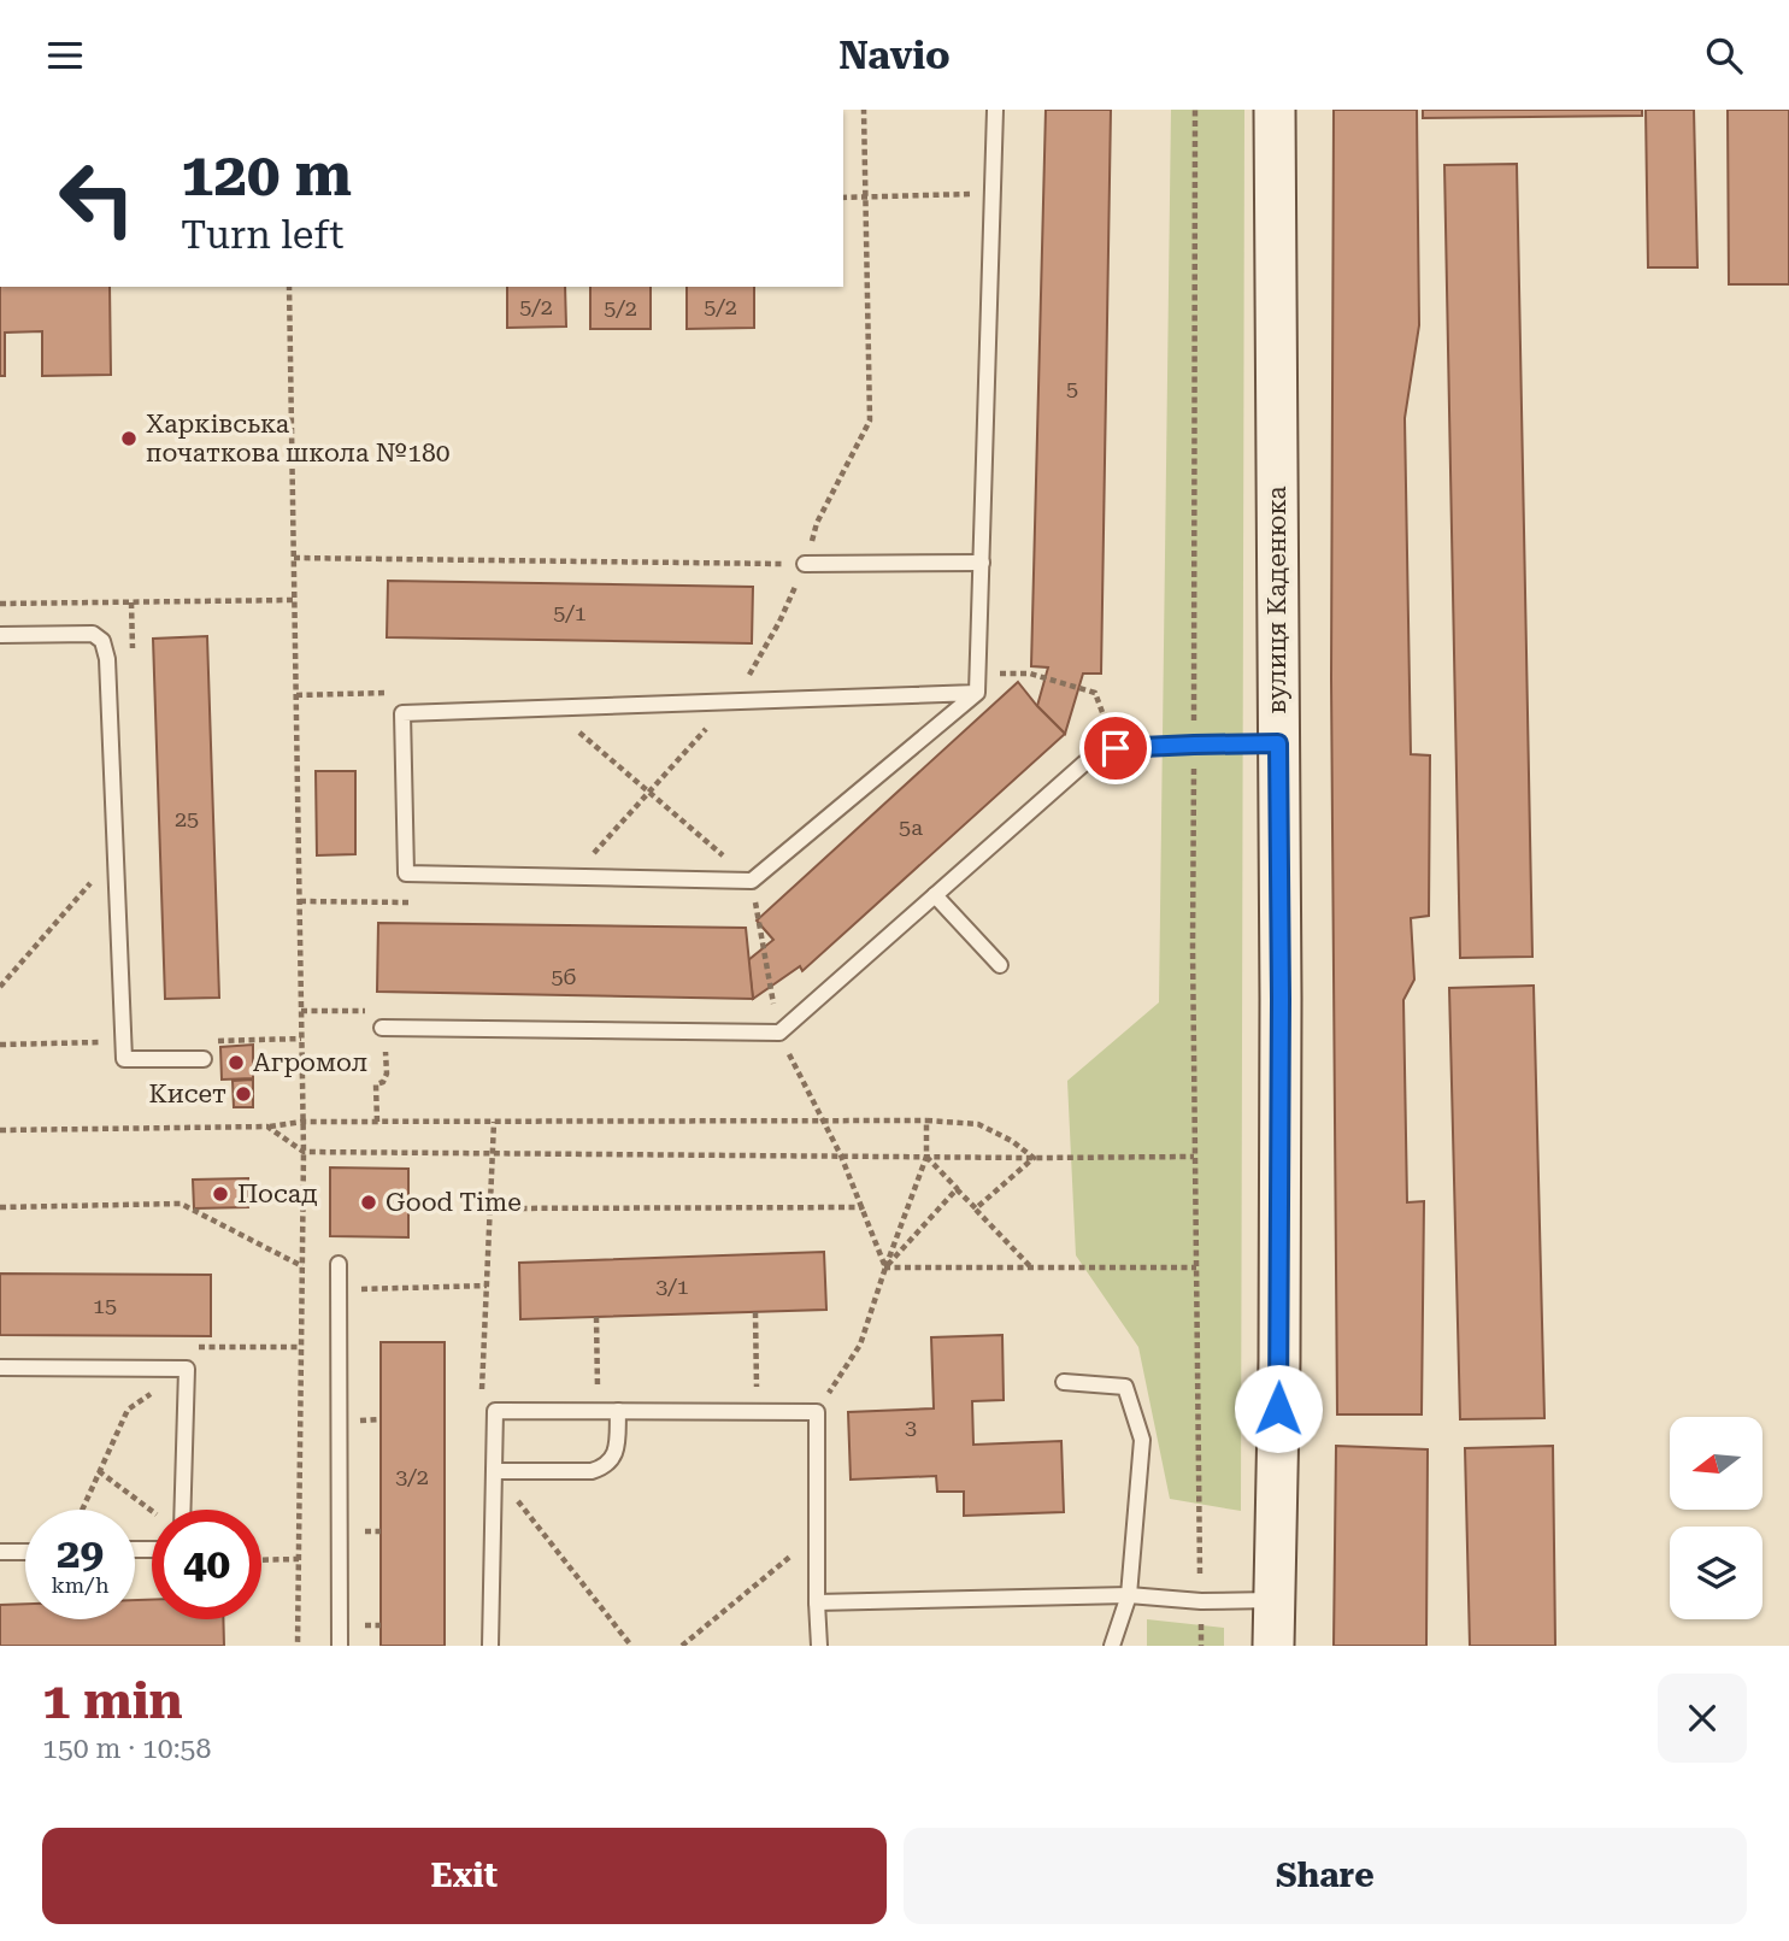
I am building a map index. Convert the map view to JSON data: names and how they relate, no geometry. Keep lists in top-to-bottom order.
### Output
{
  "streets": {
    "street": ["вулиця Каденюка"]
  },
  "places": [
    "Харківська початкова школа №180",
    "Агромол",
    "Кисет",
    "Посад",
    "Good Time"
  ],
  "house_numbers": [
    "5/2",
    "5/2",
    "5/2",
    "5",
    "5/1",
    "25",
    "5а",
    "5б",
    "3/1",
    "15",
    "3",
    "3/2"
  ],
  "north": "left",
  "page": {
    "header": "Navio",
    "turn": ["120 m", "Turn left"],
    "speed": "29 km/h",
    "limit": "40",
    "heading": ["1 min", "150 m · 10:58"],
    "buttons": ["Exit", "Share"]
  }
}
